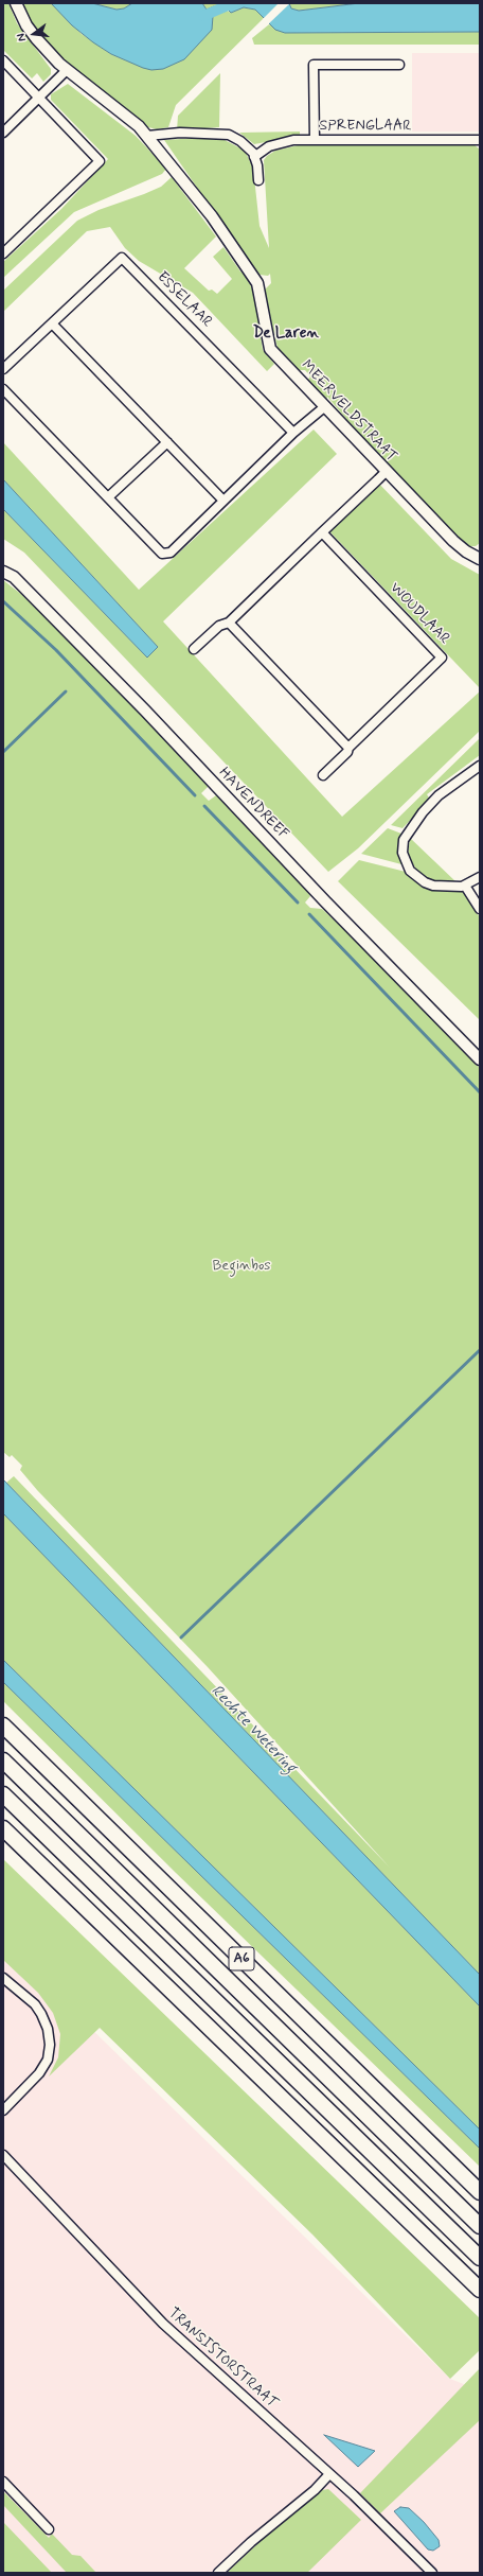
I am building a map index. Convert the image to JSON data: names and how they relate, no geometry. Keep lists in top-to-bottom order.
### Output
{
  "streets": {
    "highway": ["A6"],
    "street": [
      "SPRENGLAAR",
      "ESSELAAR",
      "MEERVELDSTRAAT",
      "WOUDLAAR",
      "HAVENDREEF",
      "TRANSISTORSTRAAT"
    ]
  },
  "districts": ["De Laren"],
  "water": ["Rechte Wetering"],
  "parks": ["Beginbos"],
  "north": "left"
}
